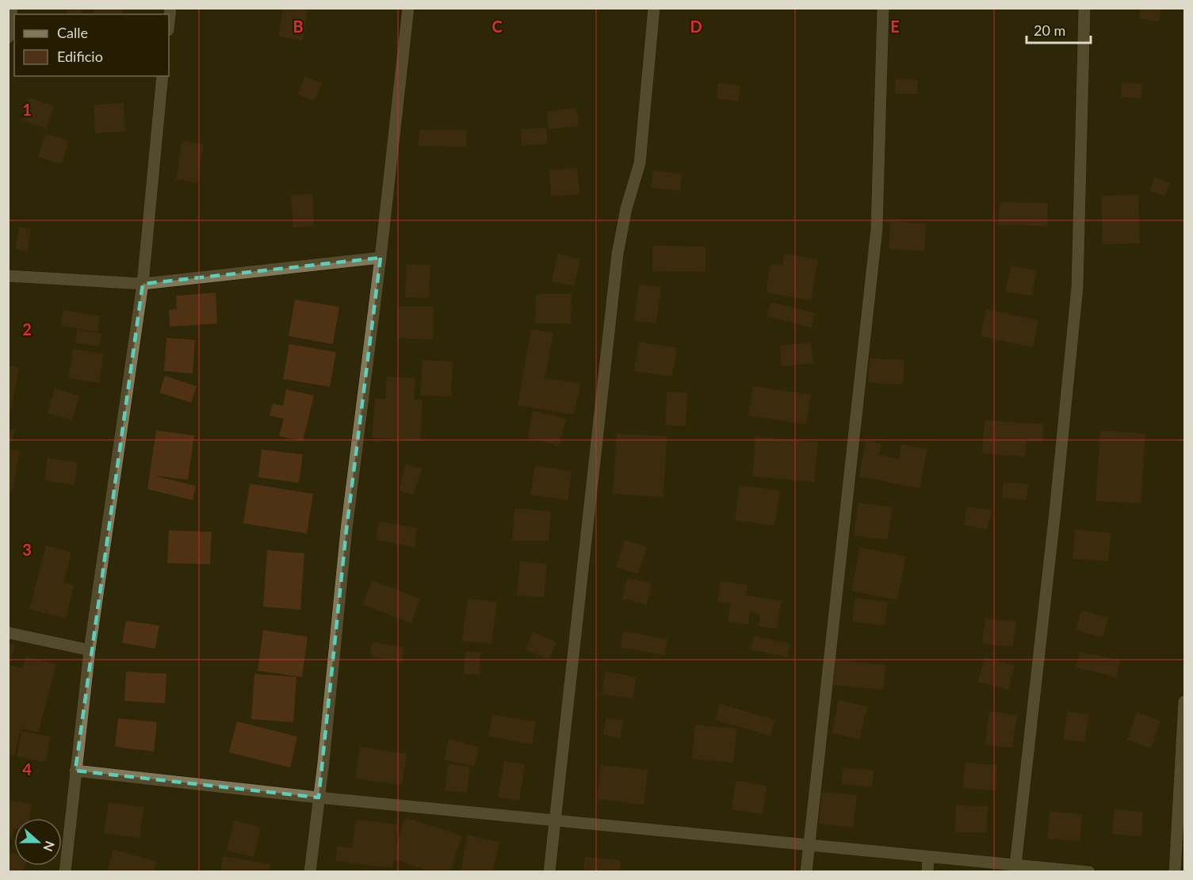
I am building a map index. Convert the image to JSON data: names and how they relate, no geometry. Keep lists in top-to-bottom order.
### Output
{
  "legend": ["Calle", "Edificio"],
  "scale_bar": "20 m",
  "north": "right",
  "grid": {
    "columns": [
      "B",
      "C",
      "D",
      "E"
    ],
    "rows": [
      "1",
      "2",
      "3",
      "4"
    ]
  }
}
